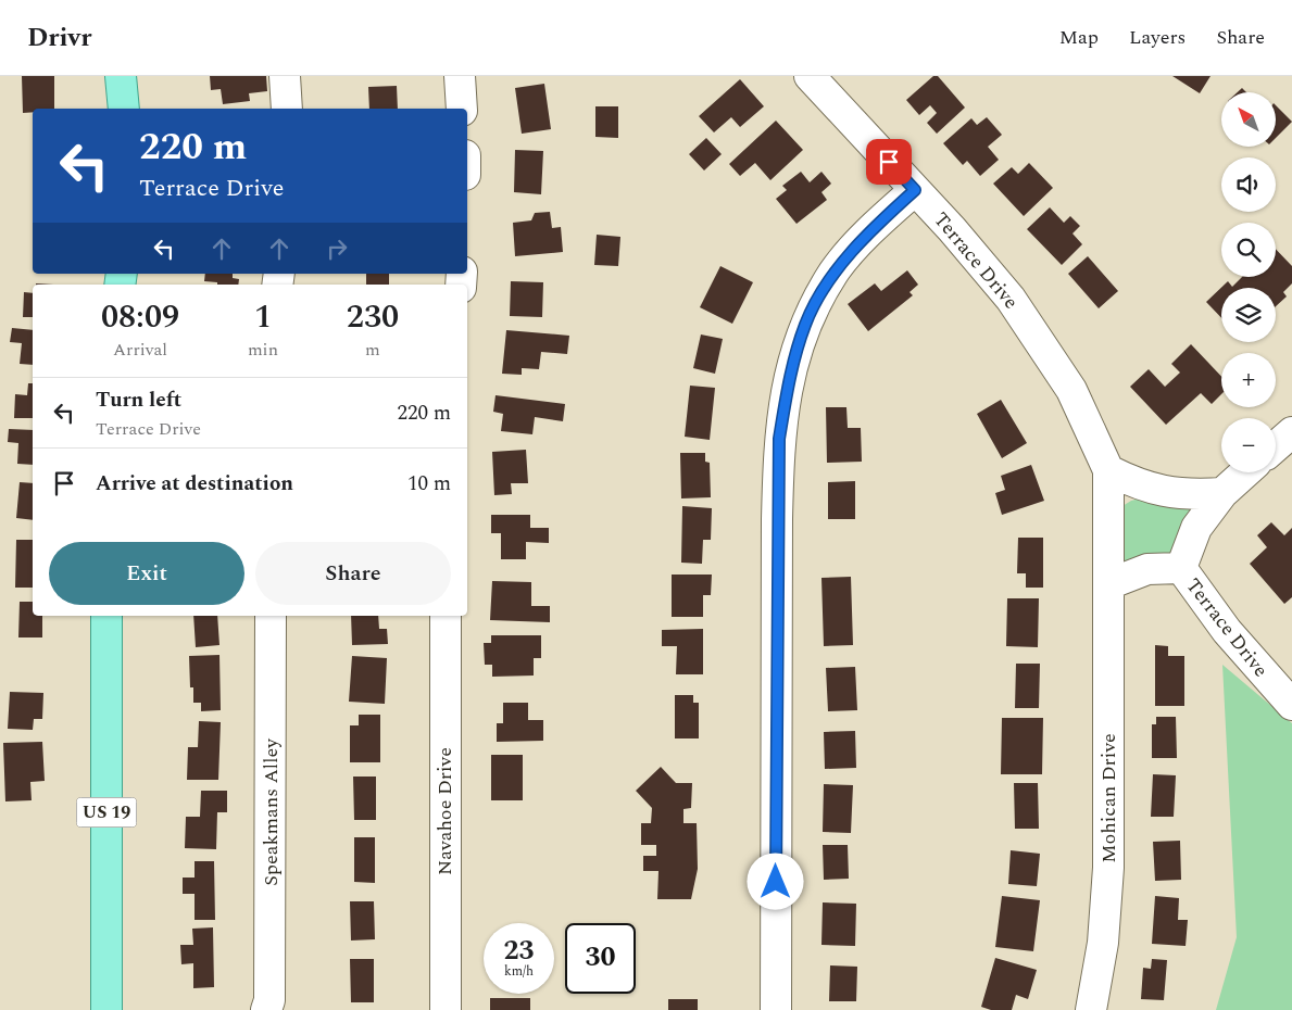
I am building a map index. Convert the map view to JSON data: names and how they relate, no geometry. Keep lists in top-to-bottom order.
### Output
{
  "streets": {
    "main road": ["US 19"],
    "street": [
      "Terrace Drive",
      "Mohican Drive",
      "Navahoe Drive",
      "Speakmans Alley"
    ]
  },
  "crossings": [
    ["Terrace Drive", "Mohican Drive"]
  ],
  "north": "top left",
  "page": {
    "header": "Drivr",
    "nav": ["Map", "Layers", "Share"],
    "map_buttons": ["+", "−"],
    "turn": ["220 m", "Terrace Drive"],
    "eta": [
      "08:09",
      "Arrival",
      "1",
      "min",
      "230",
      "m"
    ],
    "list": [
      {
        "name": "Turn left",
        "note": "Terrace Drive",
        "value": "220 m"
      },
      {
        "name": "Arrive at destination",
        "value": "10 m"
      }
    ],
    "buttons": ["Exit", "Share"],
    "speed": "23 km/h",
    "limit": "30"
  }
}
